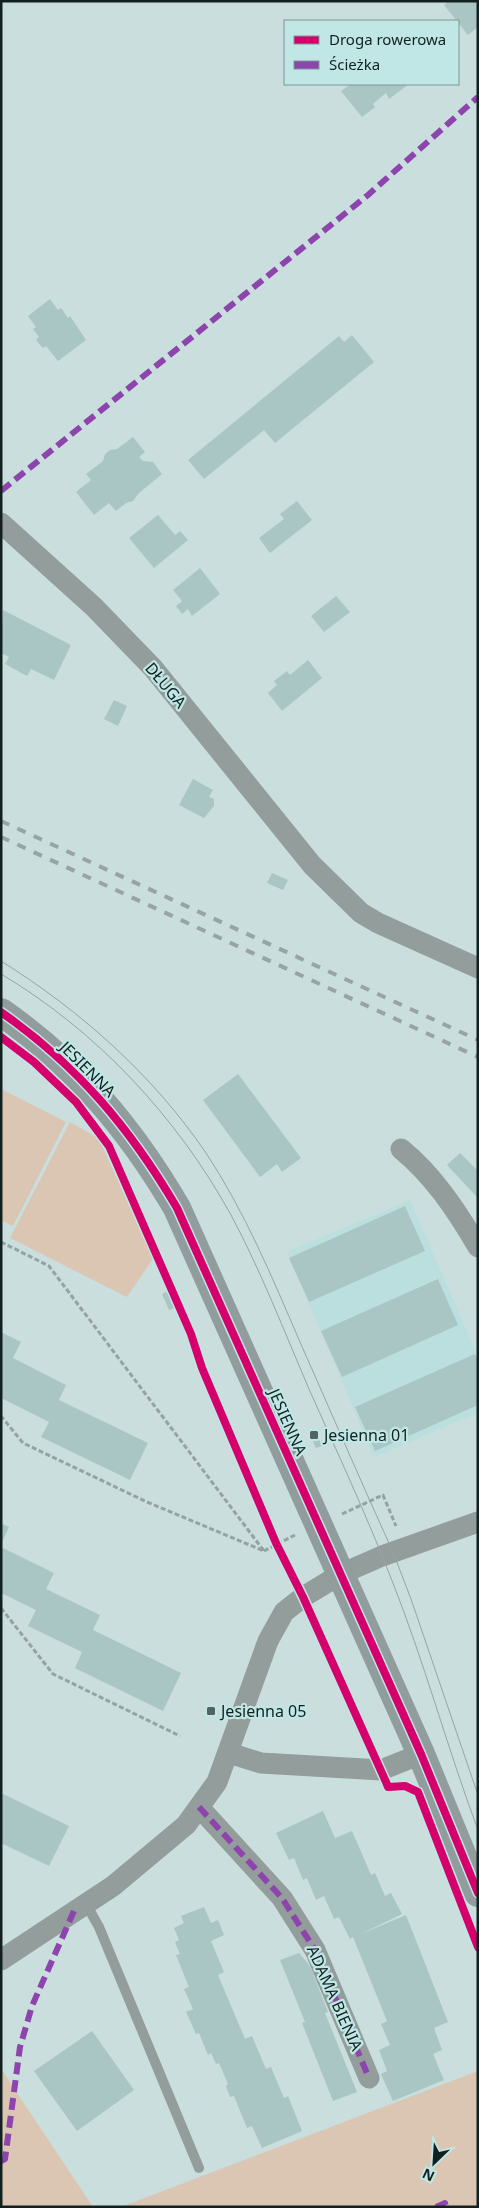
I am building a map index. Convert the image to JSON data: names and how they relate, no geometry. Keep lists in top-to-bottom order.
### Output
{
  "streets": {
    "street": ["DŁUGA", "JESIENNA", "ADAMA BIENIA"]
  },
  "places": {
    "transit": ["Jesienna 01", "Jesienna 05"]
  },
  "legend": ["Droga rowerowa", "Ścieżka"],
  "north": "bottom left"
}
